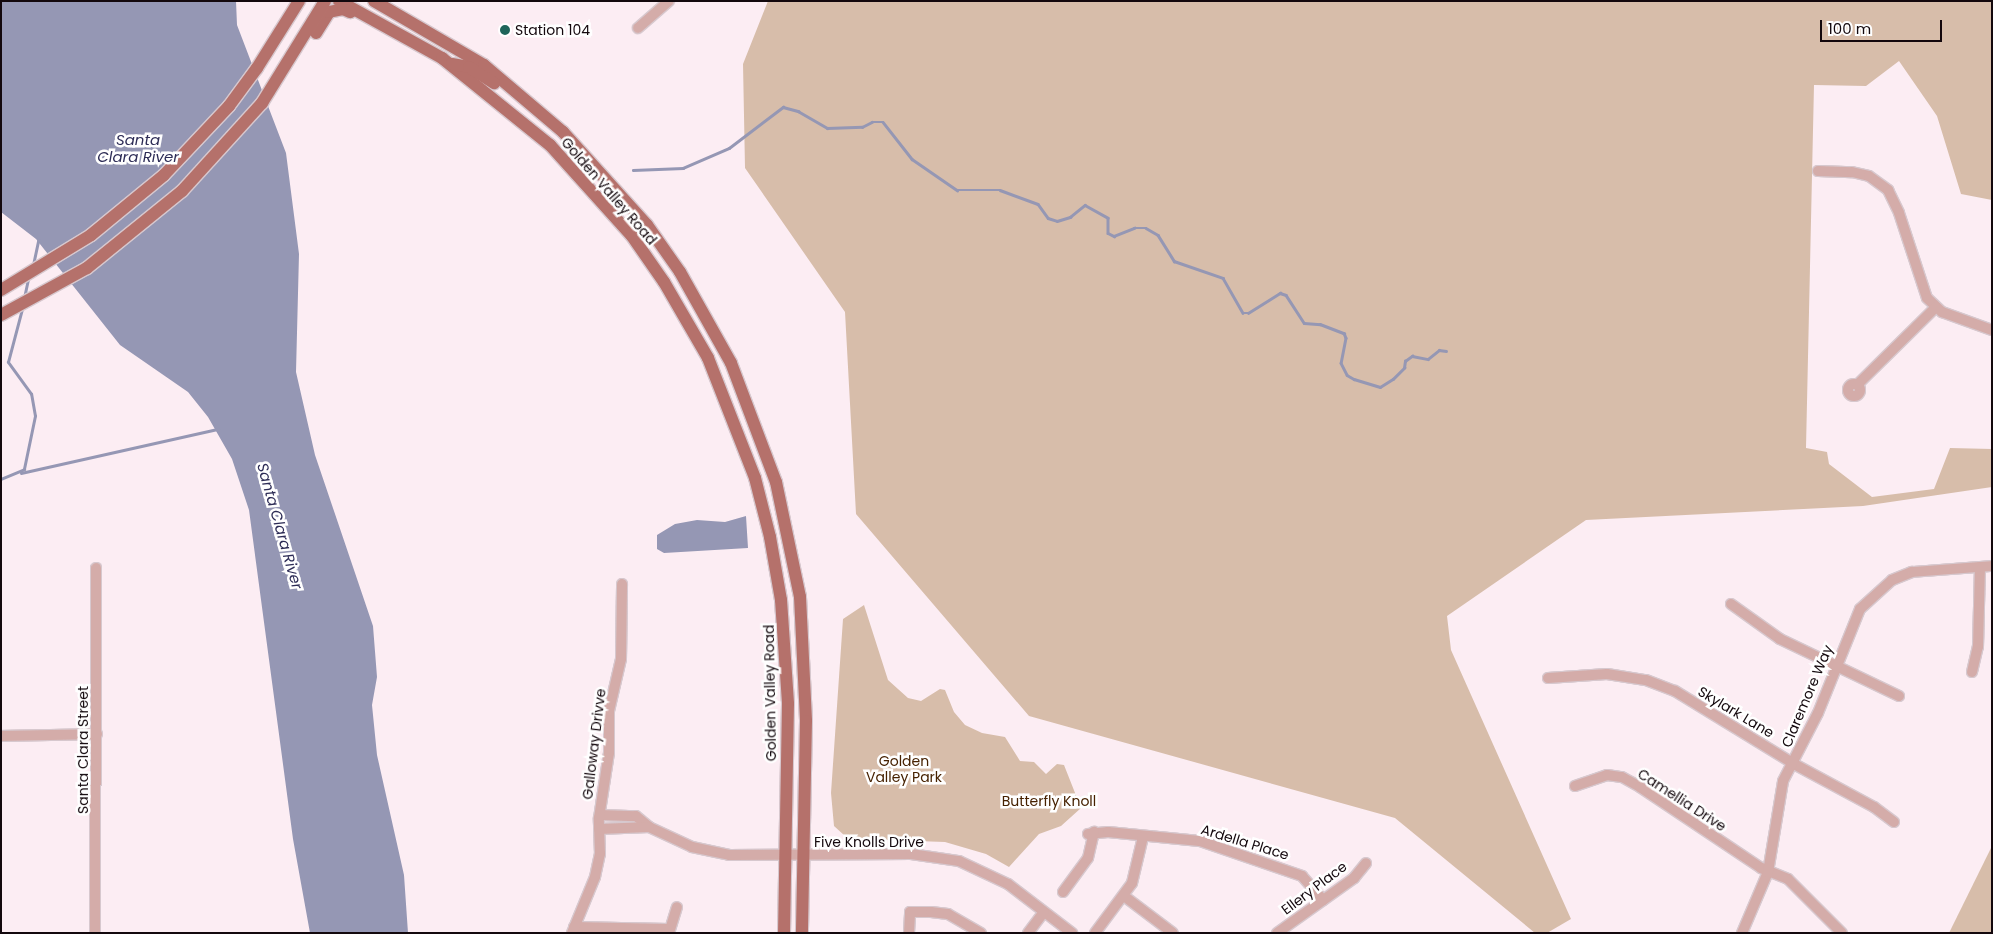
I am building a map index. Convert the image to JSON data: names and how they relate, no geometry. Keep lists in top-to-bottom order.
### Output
{
  "streets": {
    "main road": ["Golden Valley Road"],
    "street": [
      "Claremore Way",
      "Skylark Lane",
      "Galloway Drivve",
      "Santa Clara Street",
      "Camellia Drive",
      "Five Knolls Drive",
      "Ardella Place",
      "Ellery Place"
    ]
  },
  "crossings": [
    ["Golden Valley Road", "Five Knolls Drive"],
    ["Claremore Way", "Skylark Lane"],
    ["Claremore Way", "Camellia Drive"],
    ["Galloway Drivve", "Five Knolls Drive"],
    ["Ardella Place", "Ellery Place"]
  ],
  "water": ["Santa Clara River"],
  "parks": ["Golden Valley Park", "Butterfly Knoll"],
  "places": ["Station 104"],
  "scale_bar": "100 m"
}
